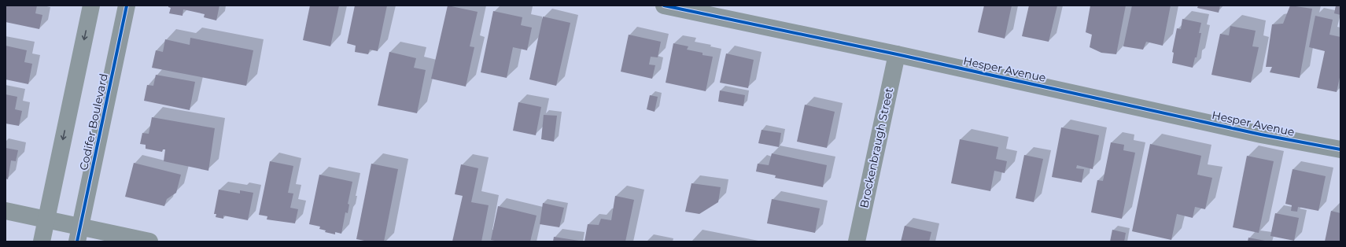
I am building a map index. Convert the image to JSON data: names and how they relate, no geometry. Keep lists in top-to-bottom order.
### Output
{
  "streets": {
    "street": ["Hesper Avenue", "Codifer Boulevard", "Brockenbraugh Street"]
  },
  "crossings": [
    ["Hesper Avenue", "Brockenbraugh Street"]
  ]
}
